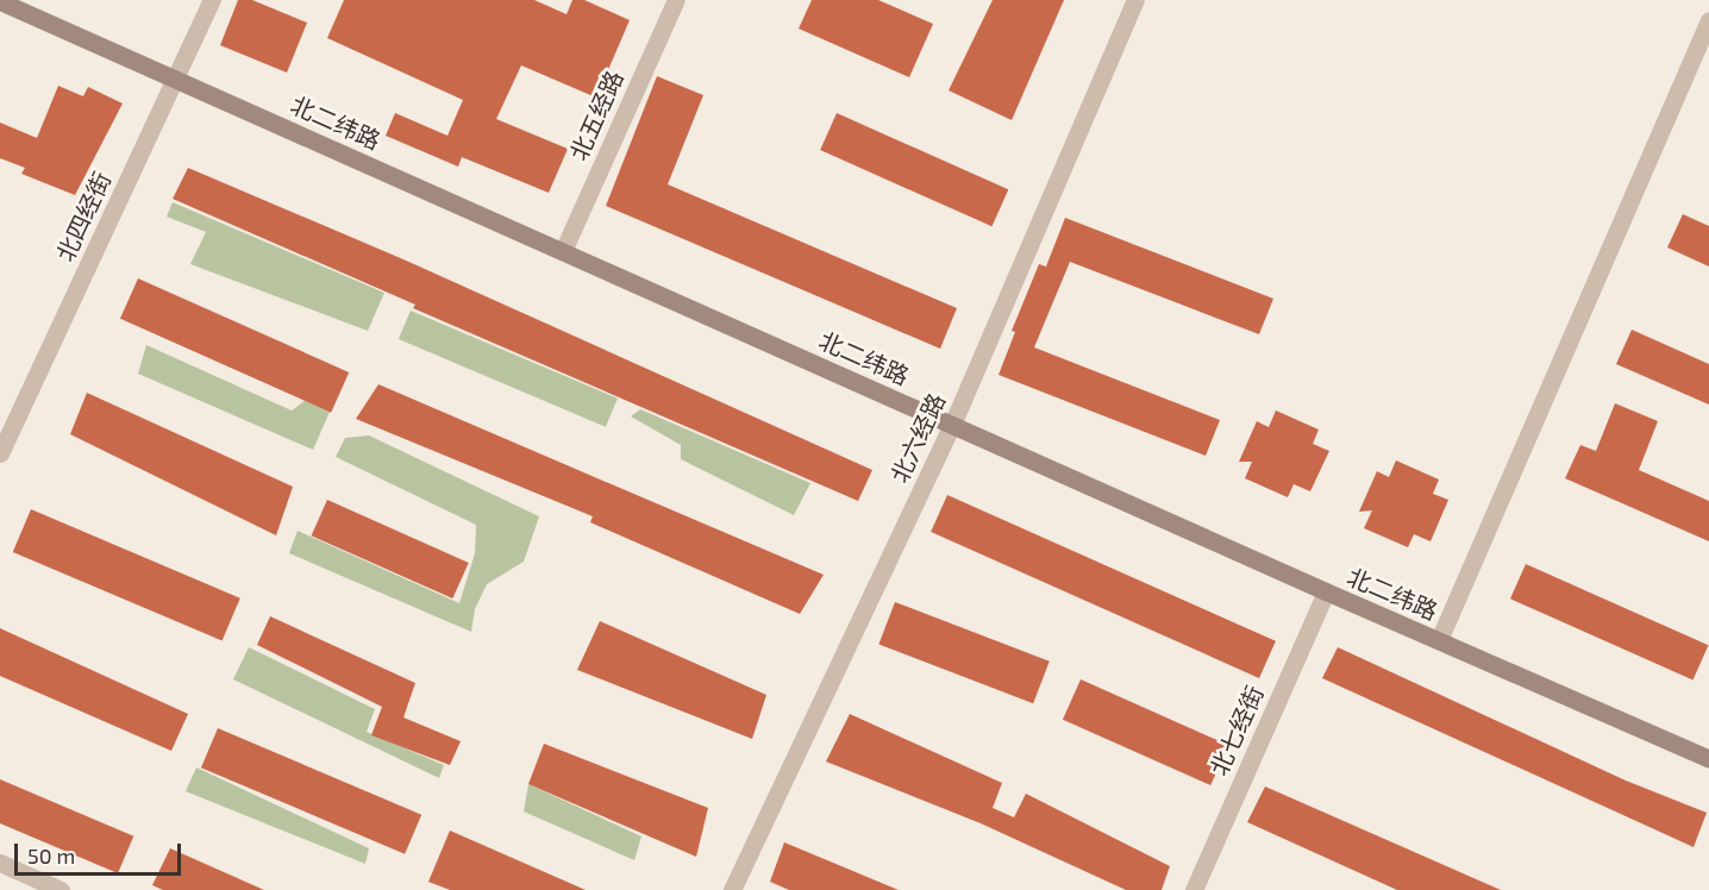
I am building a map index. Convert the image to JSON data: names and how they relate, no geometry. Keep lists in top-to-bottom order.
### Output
{
  "streets": {
    "street": [
      "北五经路",
      "北二纬路",
      "北四经街",
      "北六经路",
      "北七经街"
    ]
  },
  "crossings": [
    ["北五经路", "北二纬路"],
    ["北二纬路", "北四经街"],
    ["北二纬路", "北六经路"],
    ["北二纬路", "北七经街"]
  ],
  "scale_bar": "50 m"
}
